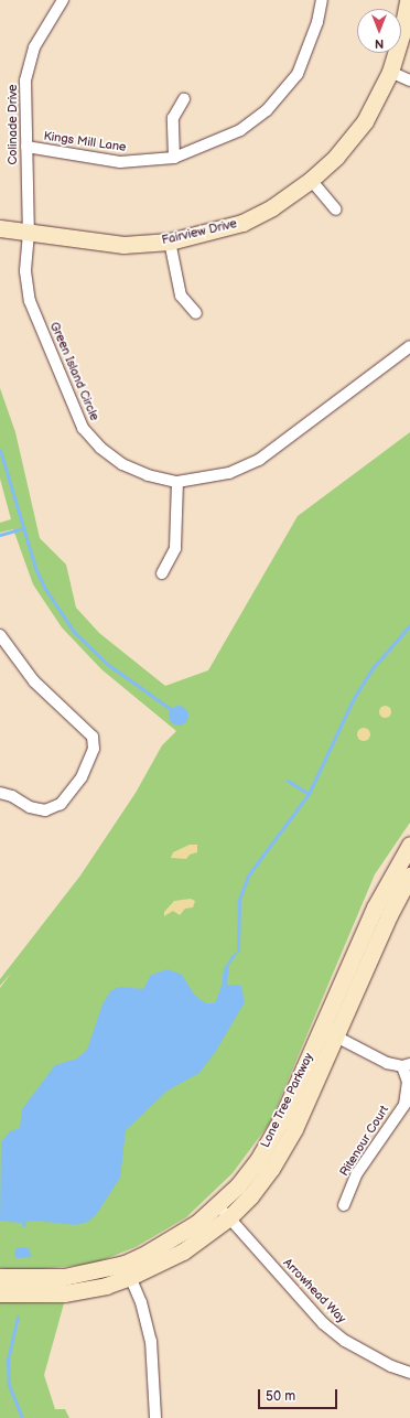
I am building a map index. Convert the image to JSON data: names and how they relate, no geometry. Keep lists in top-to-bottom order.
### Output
{
  "streets": {
    "street": [
      "Colinade Drive",
      "Kings Mill Lane",
      "Fairview Drive",
      "Green Island Circle",
      "Lone Tree Parkway",
      "Ritenour Court",
      "Arrowhead Way"
    ]
  },
  "crossings": [
    ["Colinade Drive", "Kings Mill Lane"],
    ["Colinade Drive", "Fairview Drive"],
    ["Colinade Drive", "Green Island Circle"],
    ["Fairview Drive", "Green Island Circle"],
    ["Lone Tree Parkway", "Arrowhead Way"]
  ],
  "scale_bar": "50 m",
  "north": "bottom"
}
